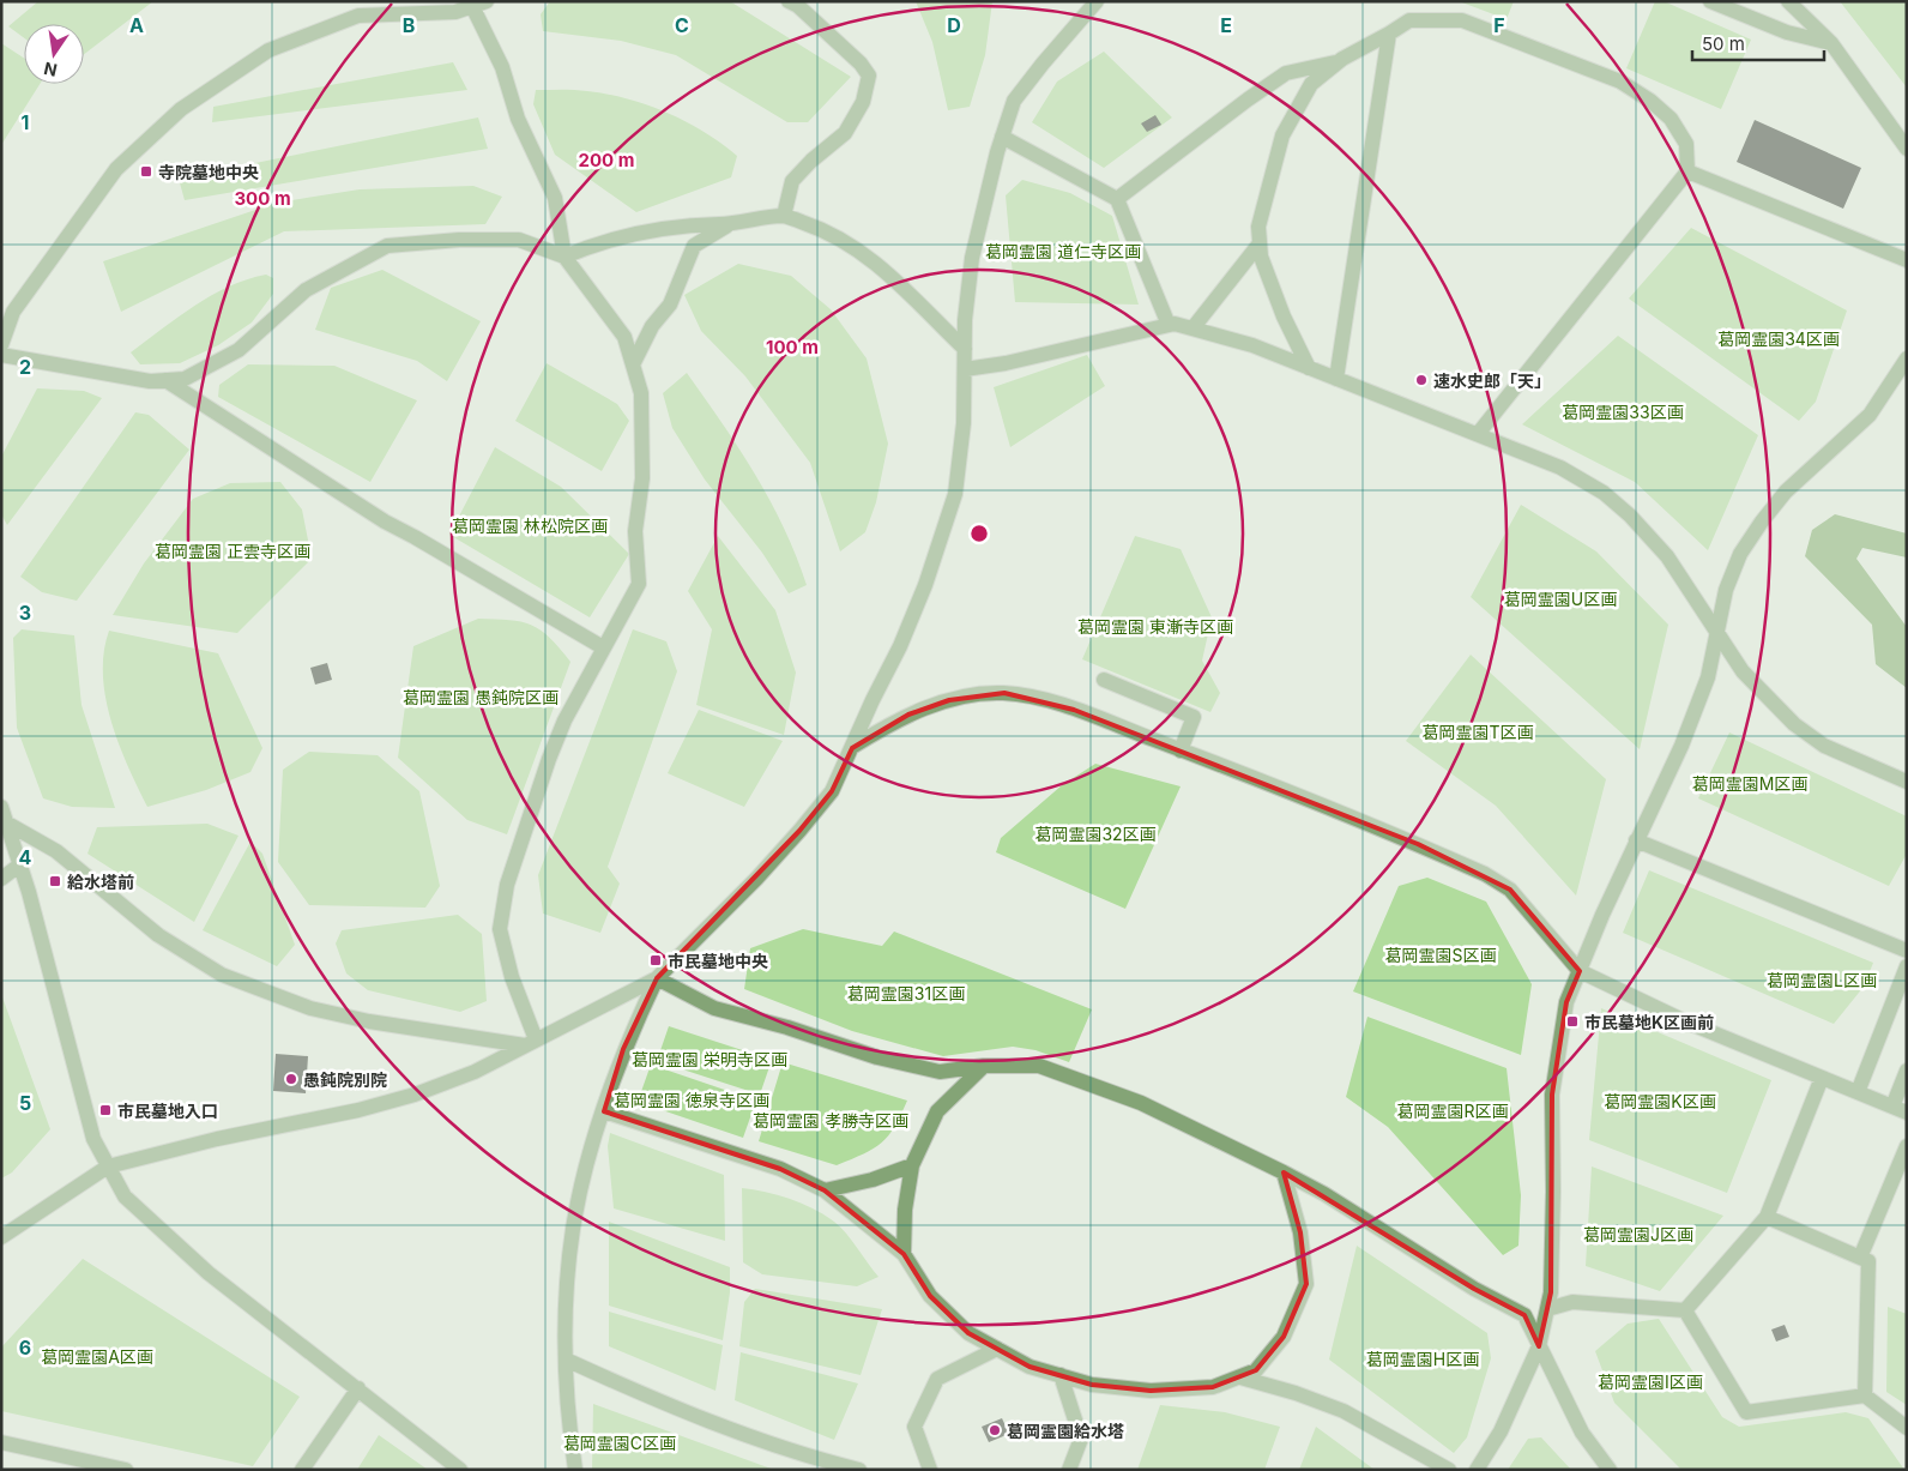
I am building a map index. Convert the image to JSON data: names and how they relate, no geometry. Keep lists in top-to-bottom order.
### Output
{
  "parks": [
    "葛岡霊園 道仁寺区画",
    "葛岡霊園34区画",
    "葛岡霊園33区画",
    "葛岡霊園 林松院区画",
    "葛岡霊園 正雲寺区画",
    "葛岡霊園U区画",
    "葛岡霊園 東漸寺区画",
    "葛岡霊園 愚鈍院区画",
    "葛岡霊園T区画",
    "葛岡霊園M区画",
    "葛岡霊園32区画",
    "葛岡霊園S区画",
    "葛岡霊園L区画",
    "葛岡霊園31区画",
    "葛岡霊園 栄明寺区画",
    "葛岡霊園 徳泉寺区画",
    "葛岡霊園K区画",
    "葛岡霊園R区画",
    "葛岡霊園 孝勝寺区画",
    "葛岡霊園J区画",
    "葛岡霊園A区画",
    "葛岡霊園H区画",
    "葛岡霊園I区画",
    "葛岡霊園C区画"
  ],
  "places": {
    "transit": [
      "寺院墓地中央",
      "給水塔前",
      "市民墓地中央",
      "市民墓地K区画前",
      "市民墓地入口"
    ],
    "other": ["速水史郎「天」", "愚鈍院別院", "葛岡霊園給水塔"]
  },
  "scale_bar": "50 m",
  "north": "bottom",
  "grid": {
    "columns": [
      "A",
      "B",
      "C",
      "D",
      "E",
      "F"
    ],
    "rows": [
      "1",
      "2",
      "3",
      "4",
      "5",
      "6"
    ]
  },
  "rings": ["200 m", "300 m", "100 m"]
}
